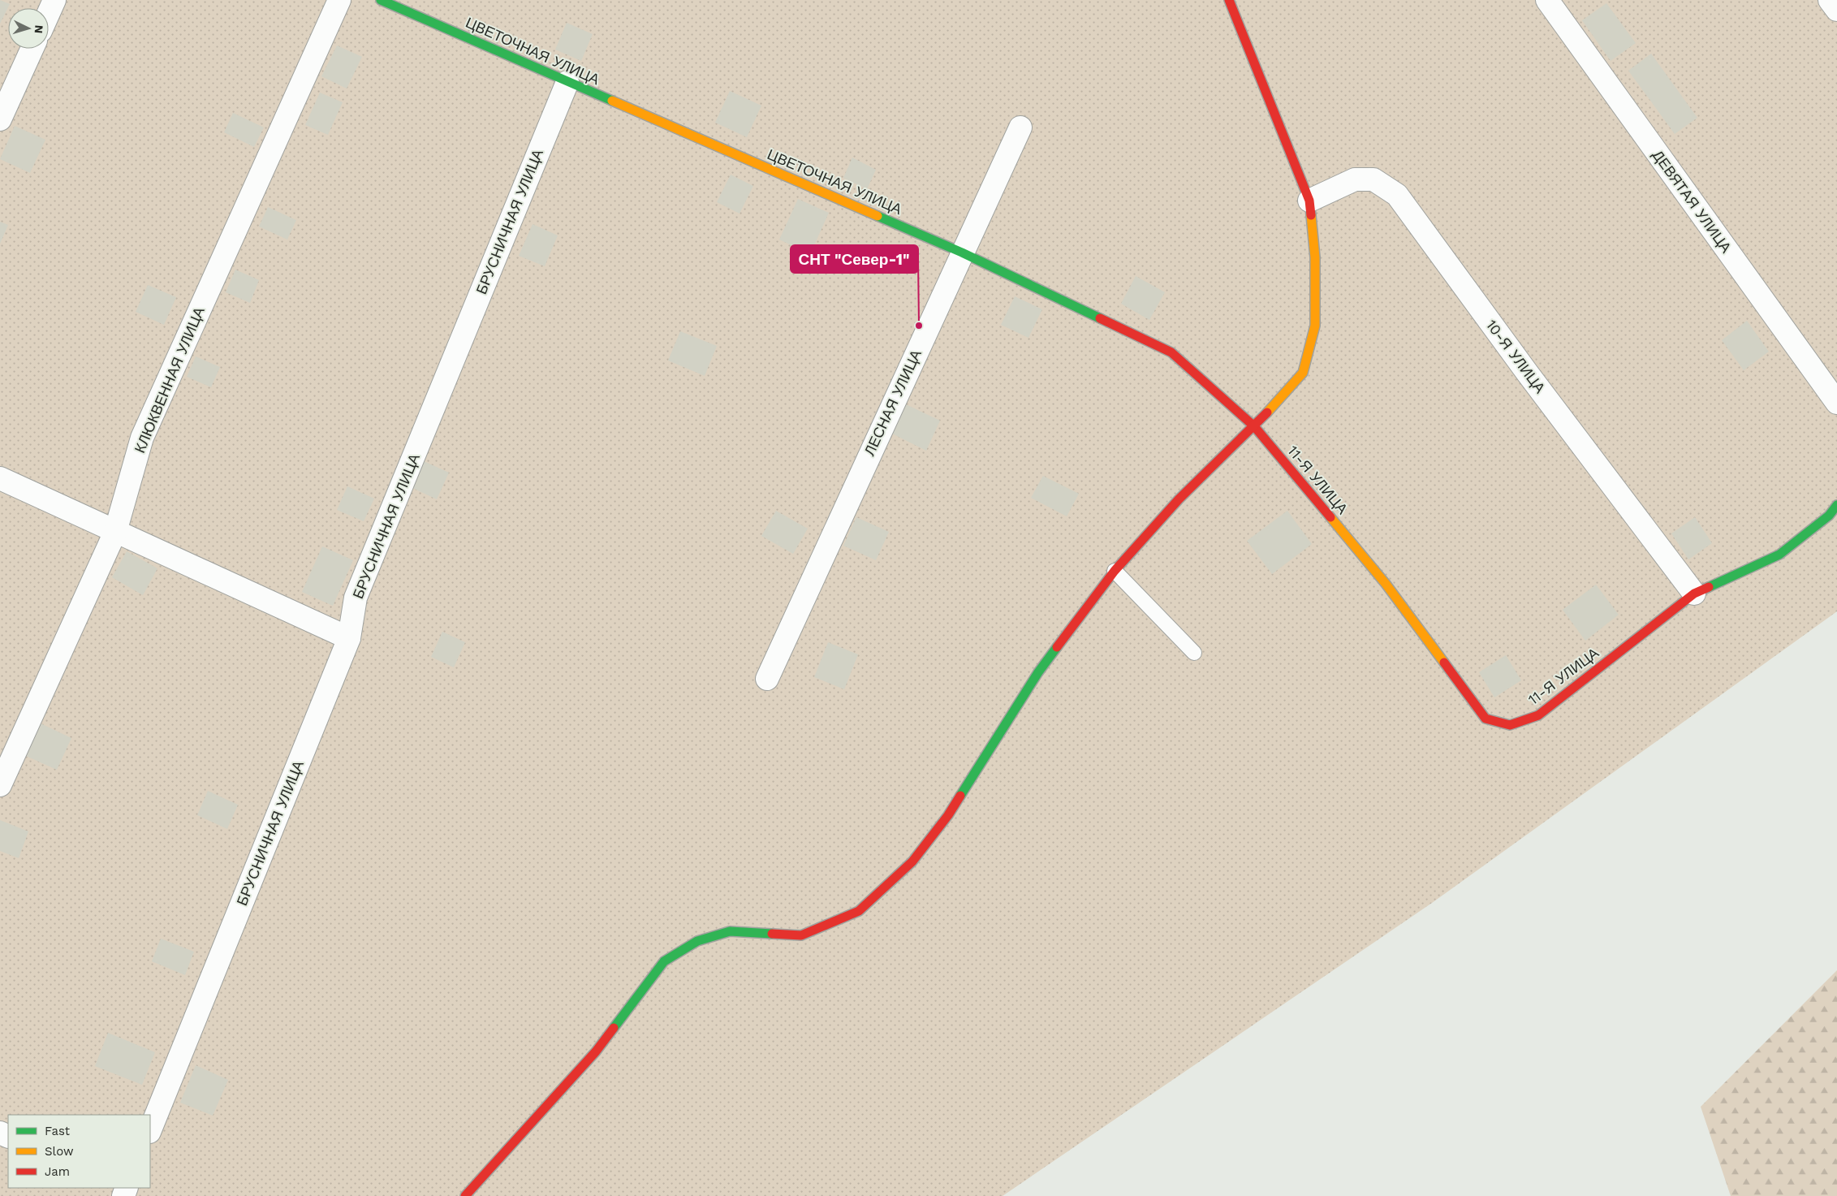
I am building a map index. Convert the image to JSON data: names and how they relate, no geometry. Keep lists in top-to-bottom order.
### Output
{
  "streets": {
    "street": [
      "ЦВЕТОЧНАЯ УЛИЦА",
      "ДЕВЯТАЯ УЛИЦА",
      "БРУСНИЧНАЯ УЛИЦА",
      "10-Я УЛИЦА",
      "КЛЮКВЕННАЯ УЛИЦА",
      "ЛЕСНАЯ УЛИЦА",
      "11-Я УЛИЦА"
    ]
  },
  "crossings": [
    ["ЦВЕТОЧНАЯ УЛИЦА", "БРУСНИЧНАЯ УЛИЦА"],
    ["ЦВЕТОЧНАЯ УЛИЦА", "ЛЕСНАЯ УЛИЦА"],
    ["ЦВЕТОЧНАЯ УЛИЦА", "11-Я УЛИЦА"],
    ["10-Я УЛИЦА", "11-Я УЛИЦА"]
  ],
  "places": ["СНТ \"Север-1\""],
  "legend": ["Fast", "Slow", "Jam"],
  "north": "right"
}
